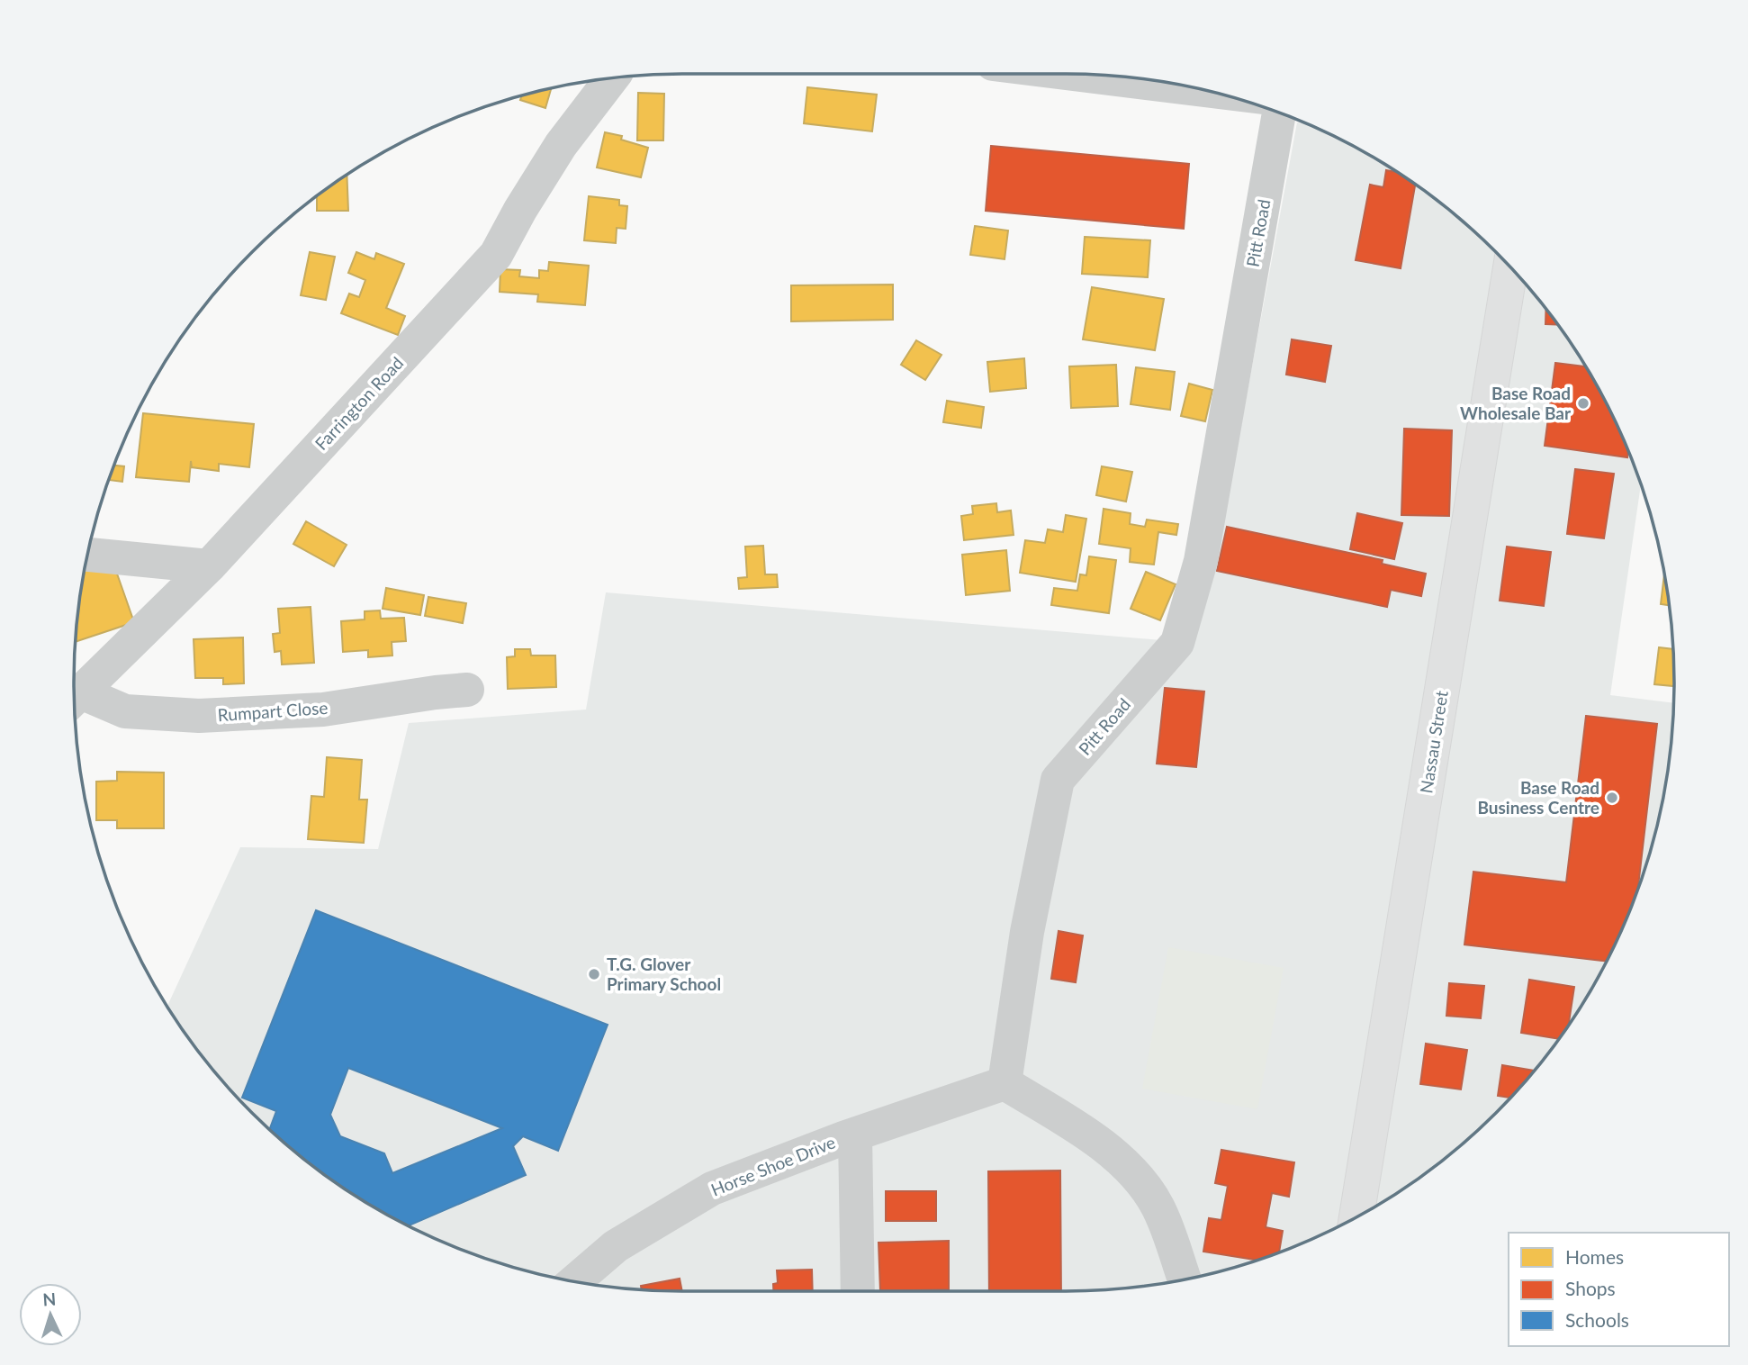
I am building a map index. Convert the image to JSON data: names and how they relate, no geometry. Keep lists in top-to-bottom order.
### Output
{
  "streets": {
    "main road": ["Nassau Street"],
    "street": [
      "Pitt Road",
      "Farrington Road",
      "Rumpart Close",
      "Horse Shoe Drive"
    ]
  },
  "crossings": [
    ["Pitt Road", "Horse Shoe Drive"]
  ],
  "places": ["Base Road Wholesale Bar", "Base Road Business Centre", "T.G. Glover Primary School"],
  "legend": ["Homes", "Shops", "Schools"],
  "north": "top"
}
